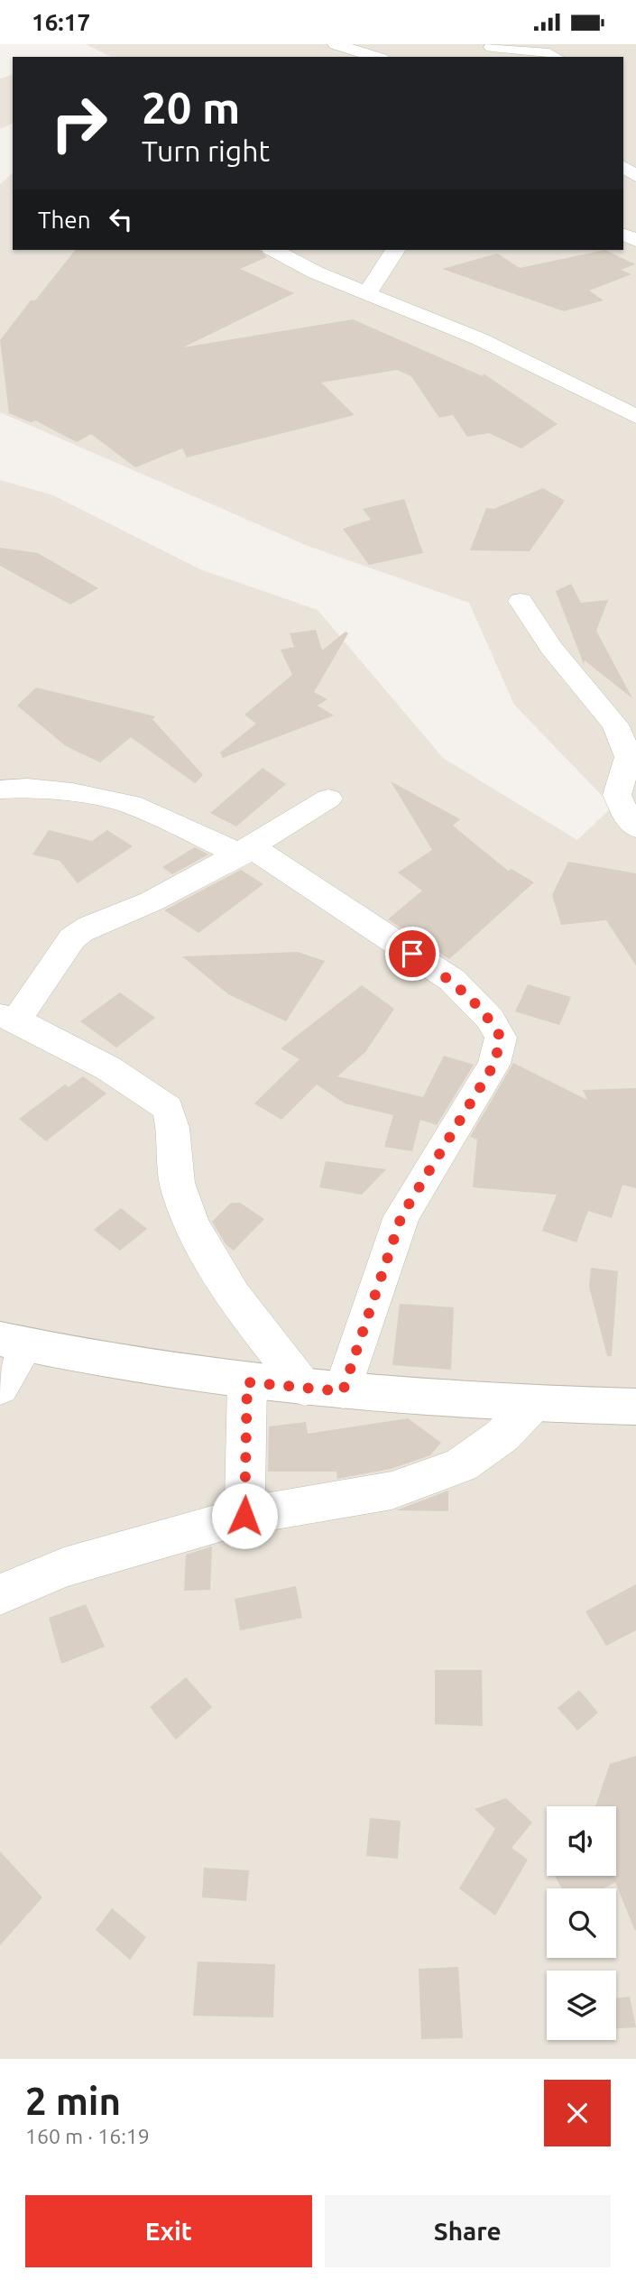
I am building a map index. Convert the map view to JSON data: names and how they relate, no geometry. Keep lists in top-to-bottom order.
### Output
{
  "page": {
    "status": "16:17",
    "turn": ["20 m", "Turn right"],
    "then": "Then",
    "heading": ["2 min", "160 m · 16:19"],
    "buttons": ["Exit", "Share"]
  }
}
